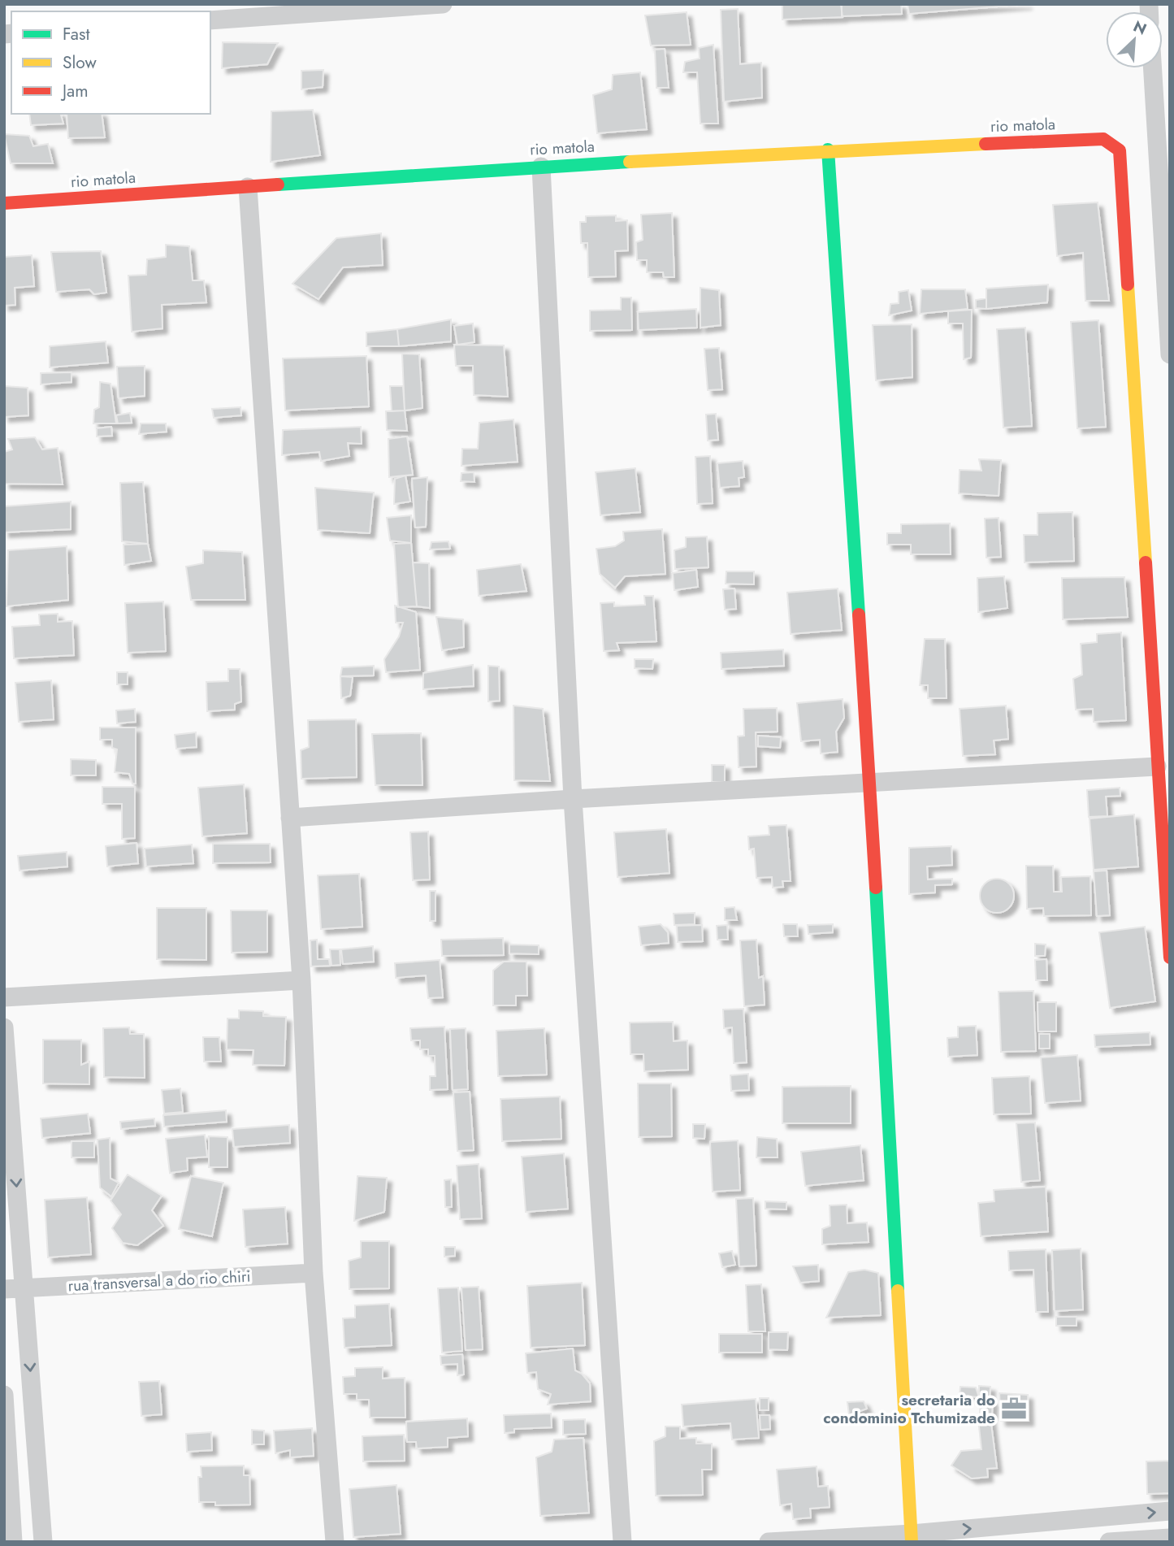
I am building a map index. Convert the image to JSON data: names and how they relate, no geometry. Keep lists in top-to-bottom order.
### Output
{
  "streets": {
    "street": ["rio matola", "rua transversal a do rio chiri"]
  },
  "places": {
    "office": ["secretaria do condominio Tchumizade"]
  },
  "legend": ["Fast", "Slow", "Jam"],
  "north": "top right"
}
